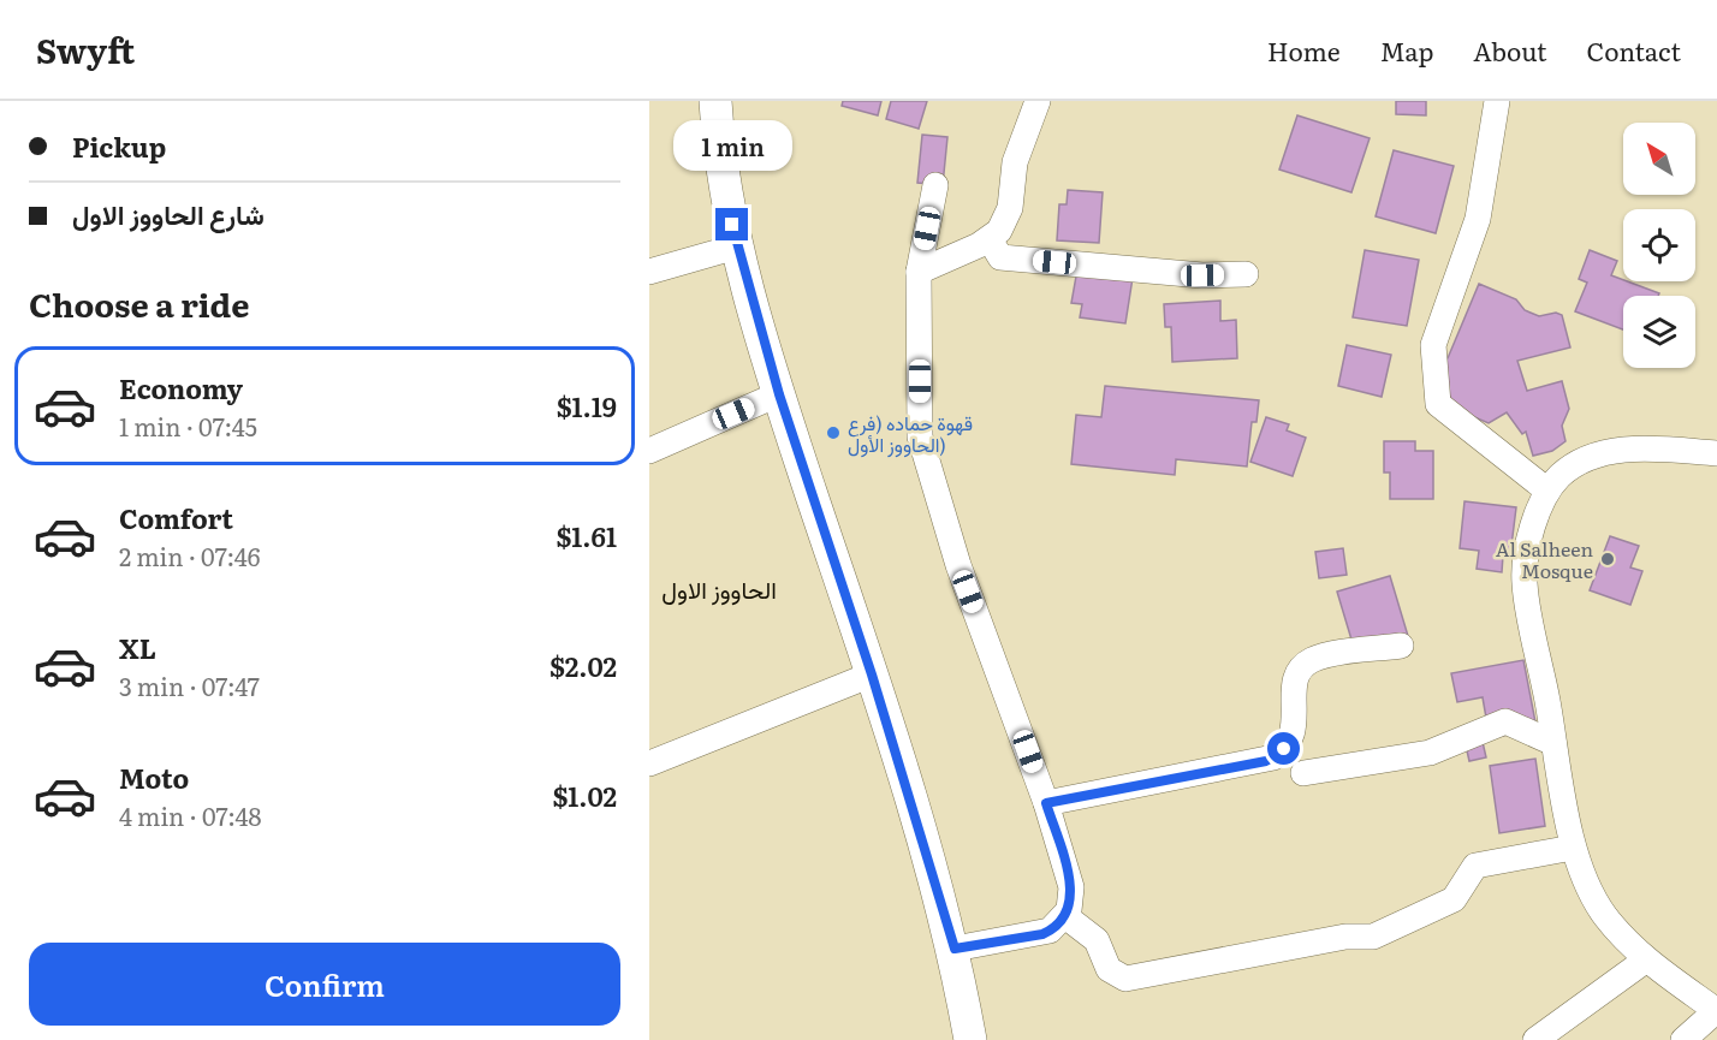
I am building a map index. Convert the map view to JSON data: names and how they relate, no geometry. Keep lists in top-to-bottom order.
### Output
{
  "districts": ["الحاووز الاول"],
  "places": ["قهوة حماده (فرع الحاووز الأول)", "Al Salheen Mosque"],
  "north": "top left",
  "page": {
    "header": "Swyft",
    "nav": [
      "Home",
      "Map",
      "About",
      "Contact"
    ],
    "banner": ["Pickup", "شارع الحاووز الاول"],
    "bubble": "1 min",
    "heading": "Choose a ride",
    "list": [
      {
        "name": "Economy",
        "note": "1 min · 07:45",
        "value": "$1.19"
      },
      {
        "name": "Comfort",
        "note": "2 min · 07:46",
        "value": "$1.61"
      },
      {
        "name": "XL",
        "note": "3 min · 07:47",
        "value": "$2.02"
      },
      {
        "name": "Moto",
        "note": "4 min · 07:48",
        "value": "$1.02"
      }
    ],
    "buttons": "Confirm"
  }
}
